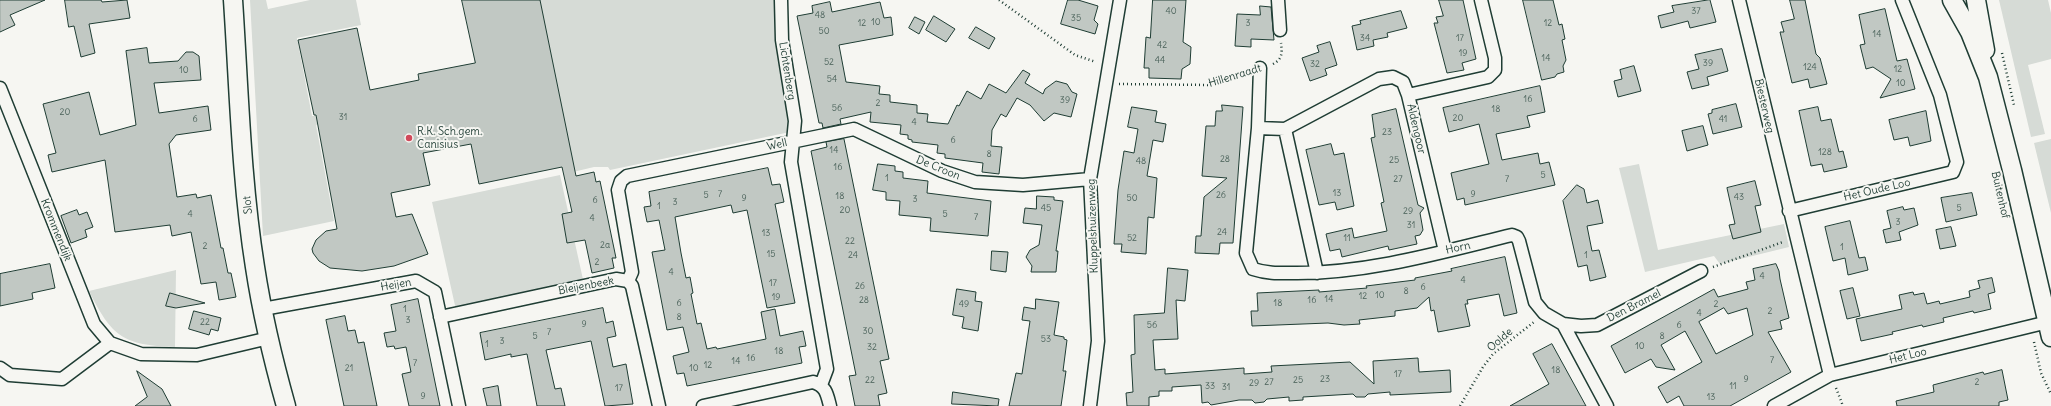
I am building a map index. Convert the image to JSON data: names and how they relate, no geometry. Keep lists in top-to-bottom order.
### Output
{
  "streets": {
    "street": [
      "Lichtenberg",
      "Biesterweg",
      "Aldengoor",
      "Well",
      "De Croon",
      "Het Oude Loo",
      "Buitenhof",
      "Slot",
      "Kluppelshuizenweg",
      "Krommendijk",
      "Horn",
      "Heijen",
      "Bleijenbeek",
      "Den Bramel",
      "Het Loo"
    ],
    "path": ["Hillenraadt", "Oolde"]
  },
  "crossings": [
    ["Lichtenberg", "Well"],
    ["Lichtenberg", "De Croon"],
    ["Hillenraadt", "Kluppelshuizenweg"],
    ["Hillenraadt", "Horn"],
    ["Biesterweg", "Het Oude Loo"],
    ["Aldengoor", "Horn"],
    ["Well", "De Croon"],
    ["Well", "Bleijenbeek"],
    ["De Croon", "Kluppelshuizenweg"],
    ["Buitenhof", "Het Loo"],
    ["Slot", "Heijen"],
    ["Horn", "Den Bramel"],
    ["Horn", "Oolde"],
    ["Heijen", "Bleijenbeek"],
    ["Den Bramel", "Oolde"]
  ],
  "places": ["R.K. Sch.gem. Canisius"],
  "house_numbers": [
    "40",
    "37",
    "48",
    "35",
    "10",
    "12",
    "3",
    "12",
    "50",
    "14",
    "34",
    "17",
    "42",
    "19",
    "14",
    "44",
    "52",
    "39",
    "32",
    "124",
    "12",
    "10",
    "54",
    "10",
    "16",
    "39",
    "2",
    "56",
    "18",
    "20",
    "31",
    "20",
    "6",
    "41",
    "4",
    "23",
    "6",
    "14",
    "128",
    "8",
    "28",
    "25",
    "48",
    "16",
    "5",
    "1",
    "27",
    "7",
    "13",
    "7",
    "9",
    "5",
    "26",
    "18",
    "43",
    "9",
    "50",
    "3",
    "6",
    "3",
    "1",
    "45",
    "5",
    "20",
    "29",
    "4",
    "5",
    "7",
    "4",
    "3",
    "31",
    "24",
    "13",
    "52",
    "11",
    "22",
    "2a",
    "2",
    "1",
    "15",
    "24",
    "1",
    "2",
    "4",
    "4",
    "4",
    "17",
    "26",
    "6",
    "8",
    "10",
    "12",
    "19",
    "14",
    "28",
    "16",
    "6",
    "18",
    "49",
    "2",
    "1",
    "2",
    "4",
    "8",
    "3",
    "22",
    "9",
    "56",
    "6",
    "30",
    "7",
    "5",
    "8",
    "53",
    "3",
    "1",
    "10",
    "32",
    "18",
    "16",
    "7",
    "14",
    "7",
    "12",
    "21",
    "10",
    "18",
    "17",
    "23",
    "9",
    "22",
    "25",
    "27",
    "2",
    "29",
    "33",
    "11",
    "31",
    "17",
    "9",
    "13"
  ]
}
